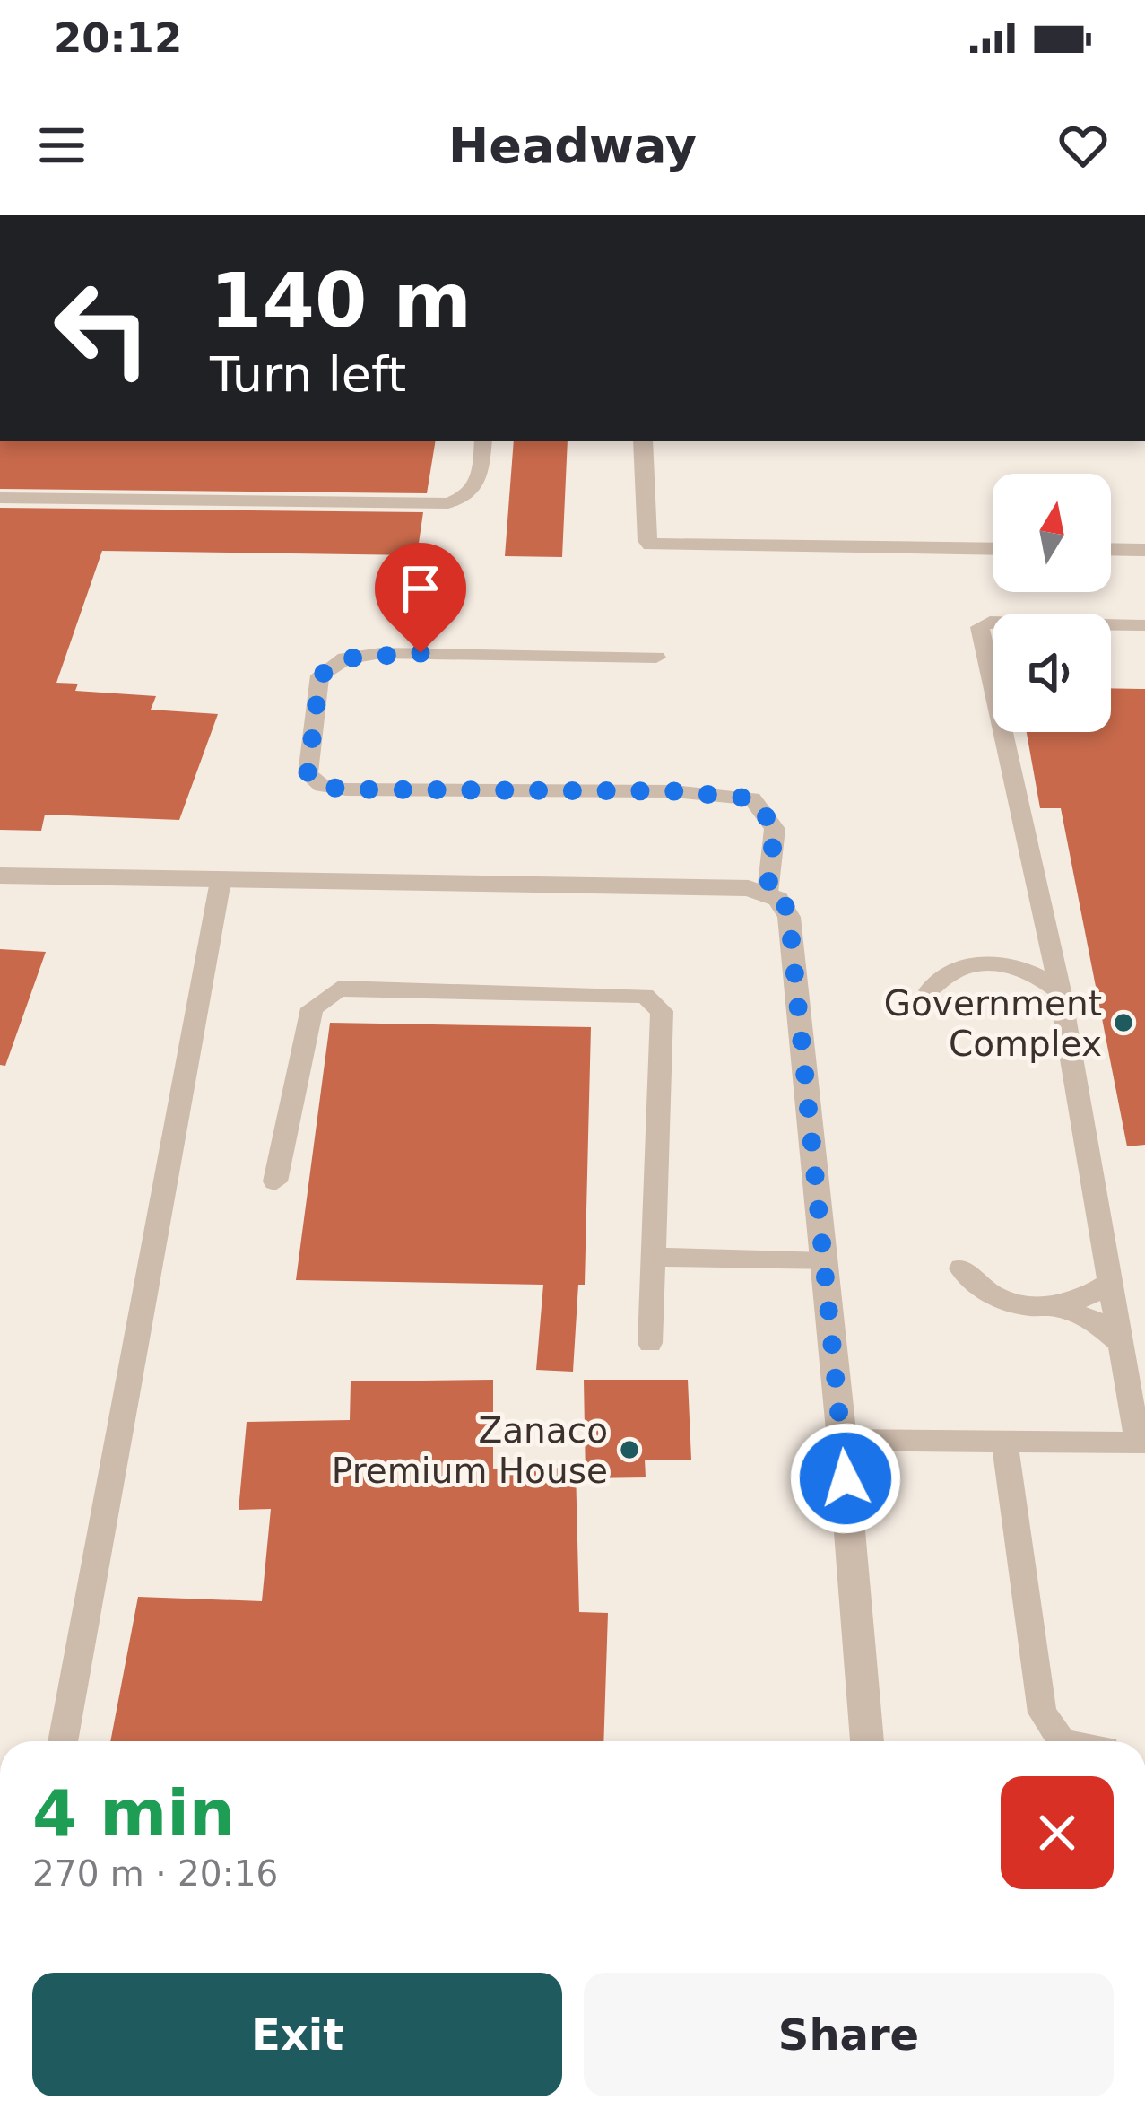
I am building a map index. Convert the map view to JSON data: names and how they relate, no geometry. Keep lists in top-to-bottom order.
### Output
{
  "places": ["Government Complex", "Zanaco Premium House"],
  "north": "top",
  "page": {
    "status": "20:12",
    "header": "Headway",
    "turn": ["140 m", "Turn left"],
    "heading": ["4 min", "270 m · 20:16"],
    "buttons": ["Exit", "Share"]
  }
}
